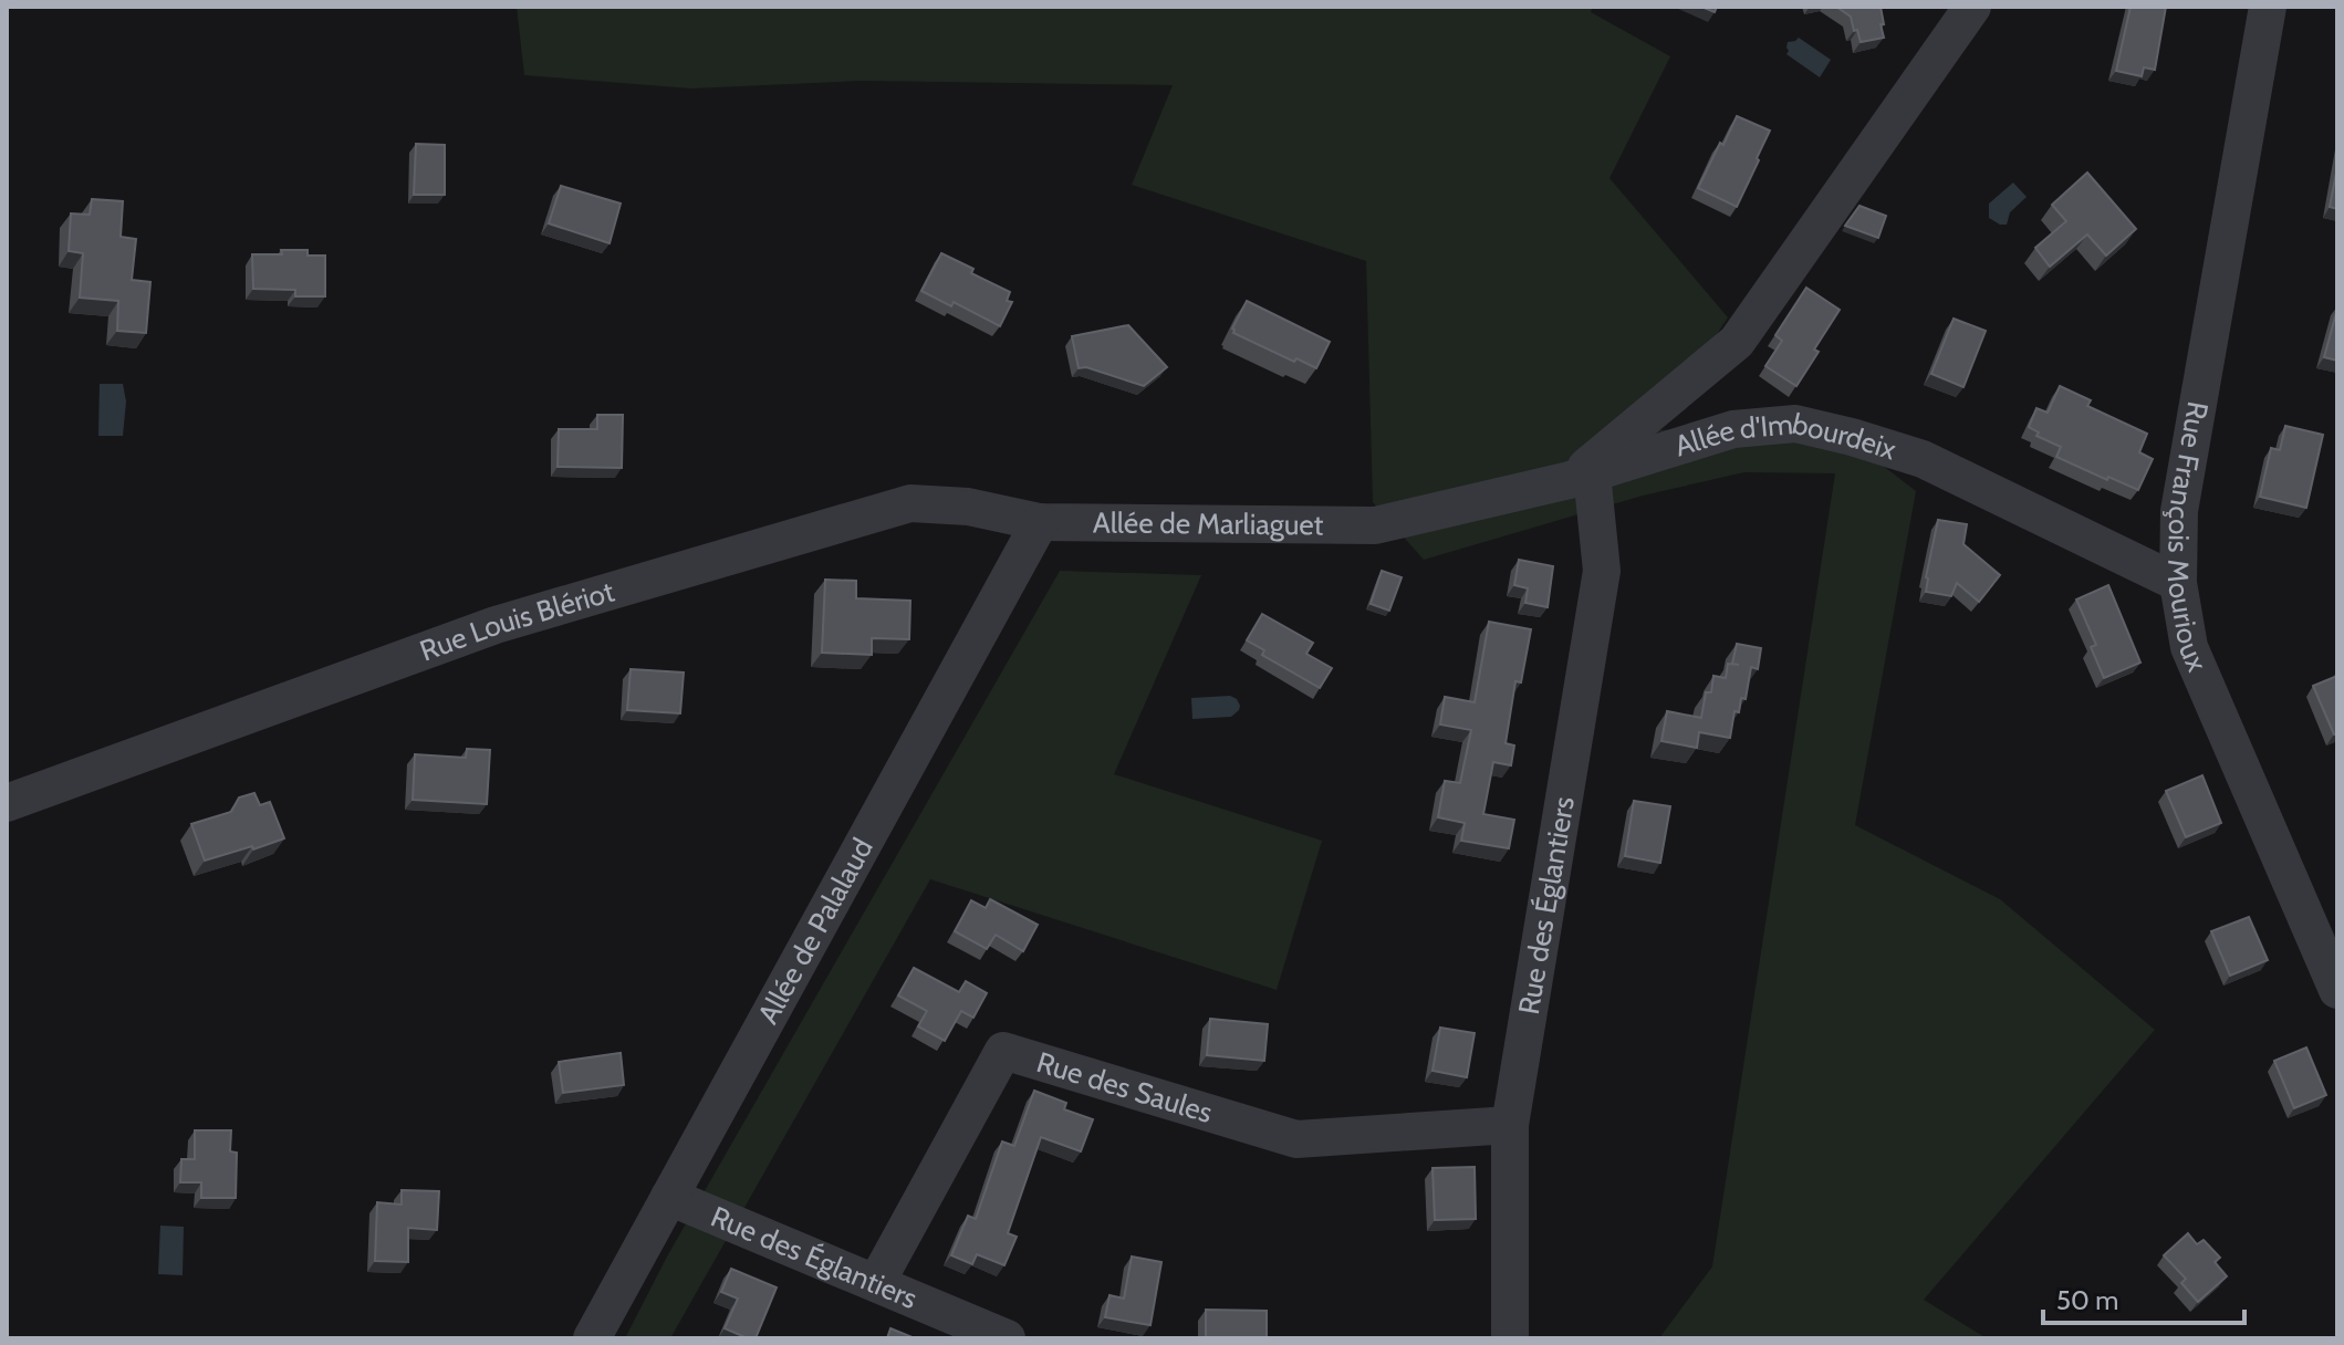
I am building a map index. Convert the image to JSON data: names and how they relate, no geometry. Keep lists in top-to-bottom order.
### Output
{
  "streets": {
    "street": [
      "Allée d'Imbourdeix",
      "Allée de Marliaguet",
      "Rue François Mourioux",
      "Rue Louis Blériot",
      "Rue des Églantiers",
      "Allée de Palalaud",
      "Rue des Saules"
    ]
  },
  "crossings": [
    ["Allée d'Imbourdeix", "Allée de Marliaguet"],
    ["Allée d'Imbourdeix", "Rue François Mourioux"],
    ["Allée d'Imbourdeix", "Rue des Églantiers"],
    ["Allée de Marliaguet", "Rue Louis Blériot"],
    ["Allée de Marliaguet", "Allée de Palalaud"],
    ["Rue Louis Blériot", "Allée de Palalaud"],
    ["Rue des Églantiers", "Allée de Palalaud"],
    ["Rue des Églantiers", "Rue des Saules"]
  ],
  "scale_bar": "50 m"
}
